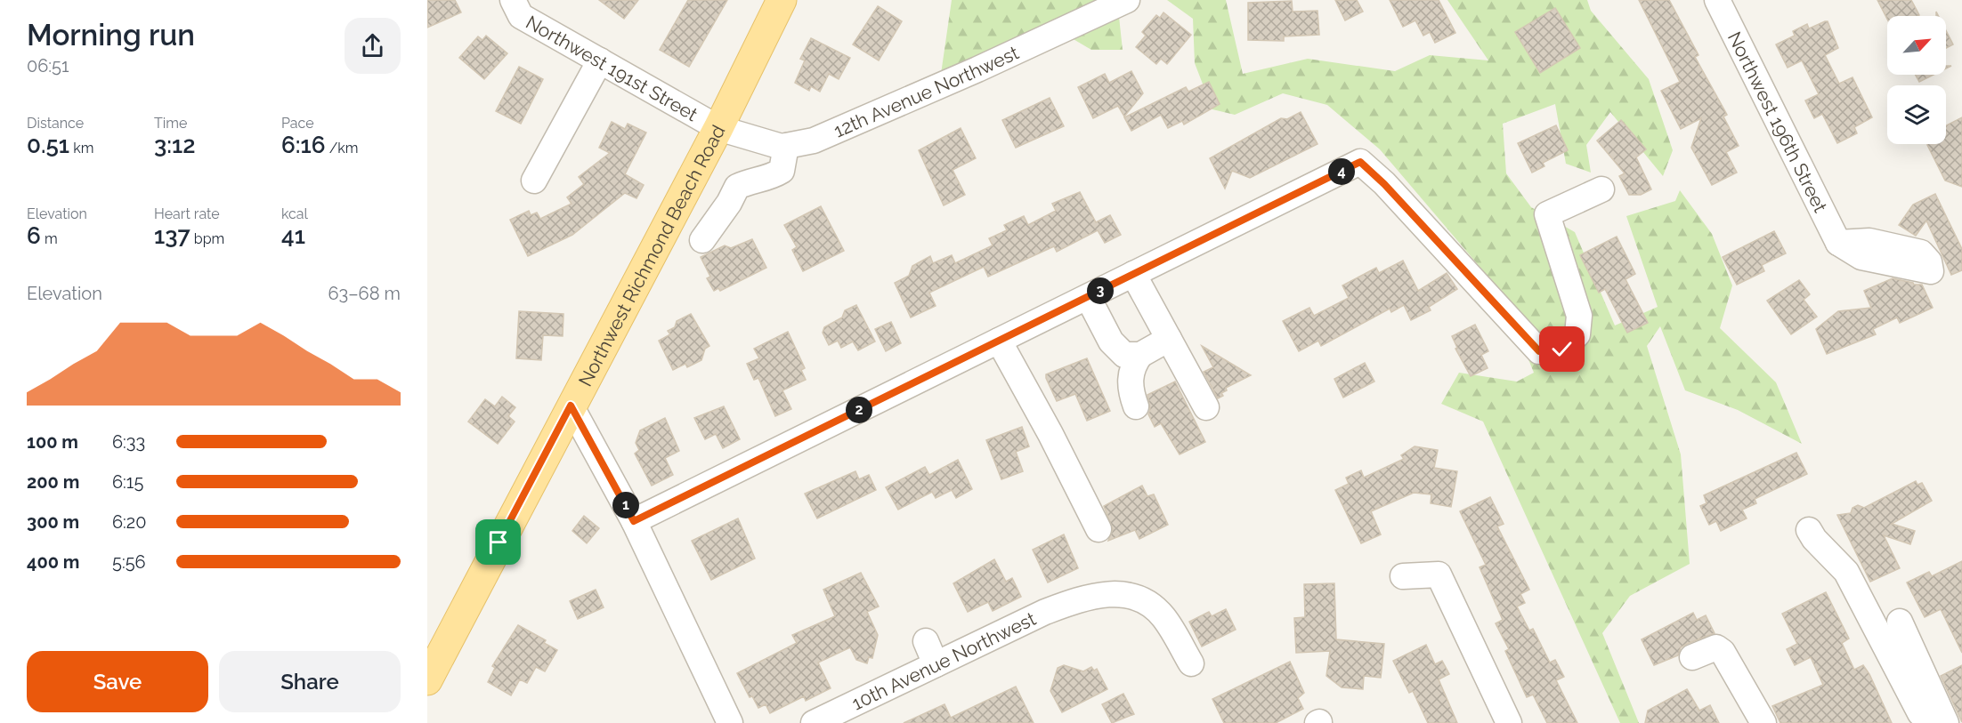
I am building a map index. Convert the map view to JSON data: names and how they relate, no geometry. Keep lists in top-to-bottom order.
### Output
{
  "streets": {
    "main road": ["Northwest Richmond Beach Road"],
    "street": [
      "Northwest 191st Street",
      "12th Avenue Northwest",
      "Northwest 196th Street",
      "10th Avenue Northwest"
    ]
  },
  "crossings": [
    ["Northwest 191st Street", "12th Avenue Northwest"],
    ["Northwest 191st Street", "Northwest Richmond Beach Road"],
    ["12th Avenue Northwest", "Northwest Richmond Beach Road"]
  ],
  "north": "top right",
  "page": {
    "heading": ["Morning run", "06:51"],
    "stats": [
      ["Distance", "0.51 km"],
      ["Time", "3:12"],
      ["Pace", "6:16 /km"],
      ["Elevation", "6 m"],
      ["Heart rate", "137 bpm"],
      ["kcal", "41"]
    ],
    "pins": [
      "4",
      "3",
      "2",
      "1"
    ],
    "chart": ["Elevation", "63–68 m"],
    "list": [
      {
        "name": "100 m",
        "note": "6:33"
      },
      {
        "name": "200 m",
        "note": "6:15"
      },
      {
        "name": "300 m",
        "note": "6:20"
      },
      {
        "name": "400 m",
        "note": "5:56"
      }
    ],
    "buttons": ["Save", "Share"]
  }
}
